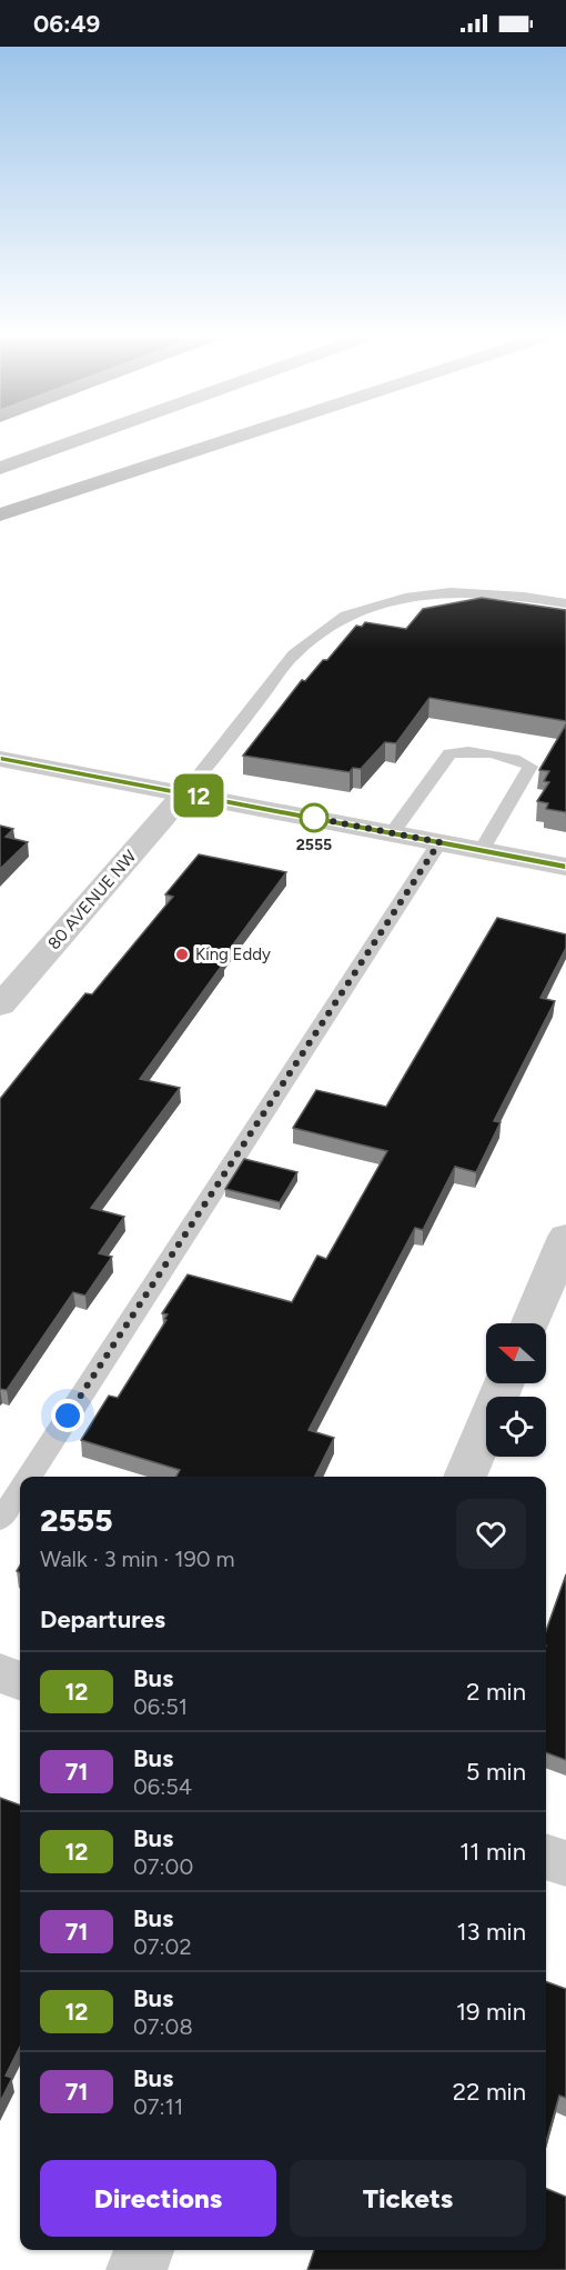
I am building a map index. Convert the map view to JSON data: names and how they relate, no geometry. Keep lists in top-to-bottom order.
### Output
{
  "streets": {
    "street": ["80 AVENUE NW"]
  },
  "places": ["2555", "King Eddy"],
  "lines": ["bus line 12"],
  "north": "left",
  "page": {
    "status": "06:49",
    "on_map": "12",
    "heading": [
      ["2555", "Walk · 3 min · 190 m"],
      "Departures"
    ],
    "list": [
      {
        "mark": "12",
        "name": "Bus",
        "note": "06:51",
        "value": "2 min"
      },
      {
        "mark": "71",
        "name": "Bus",
        "note": "06:54",
        "value": "5 min"
      },
      {
        "mark": "12",
        "name": "Bus",
        "note": "07:00",
        "value": "11 min"
      },
      {
        "mark": "71",
        "name": "Bus",
        "note": "07:02",
        "value": "13 min"
      },
      {
        "mark": "12",
        "name": "Bus",
        "note": "07:08",
        "value": "19 min"
      },
      {
        "mark": "71",
        "name": "Bus",
        "note": "07:11",
        "value": "22 min"
      }
    ],
    "buttons": ["Directions", "Tickets"]
  }
}
